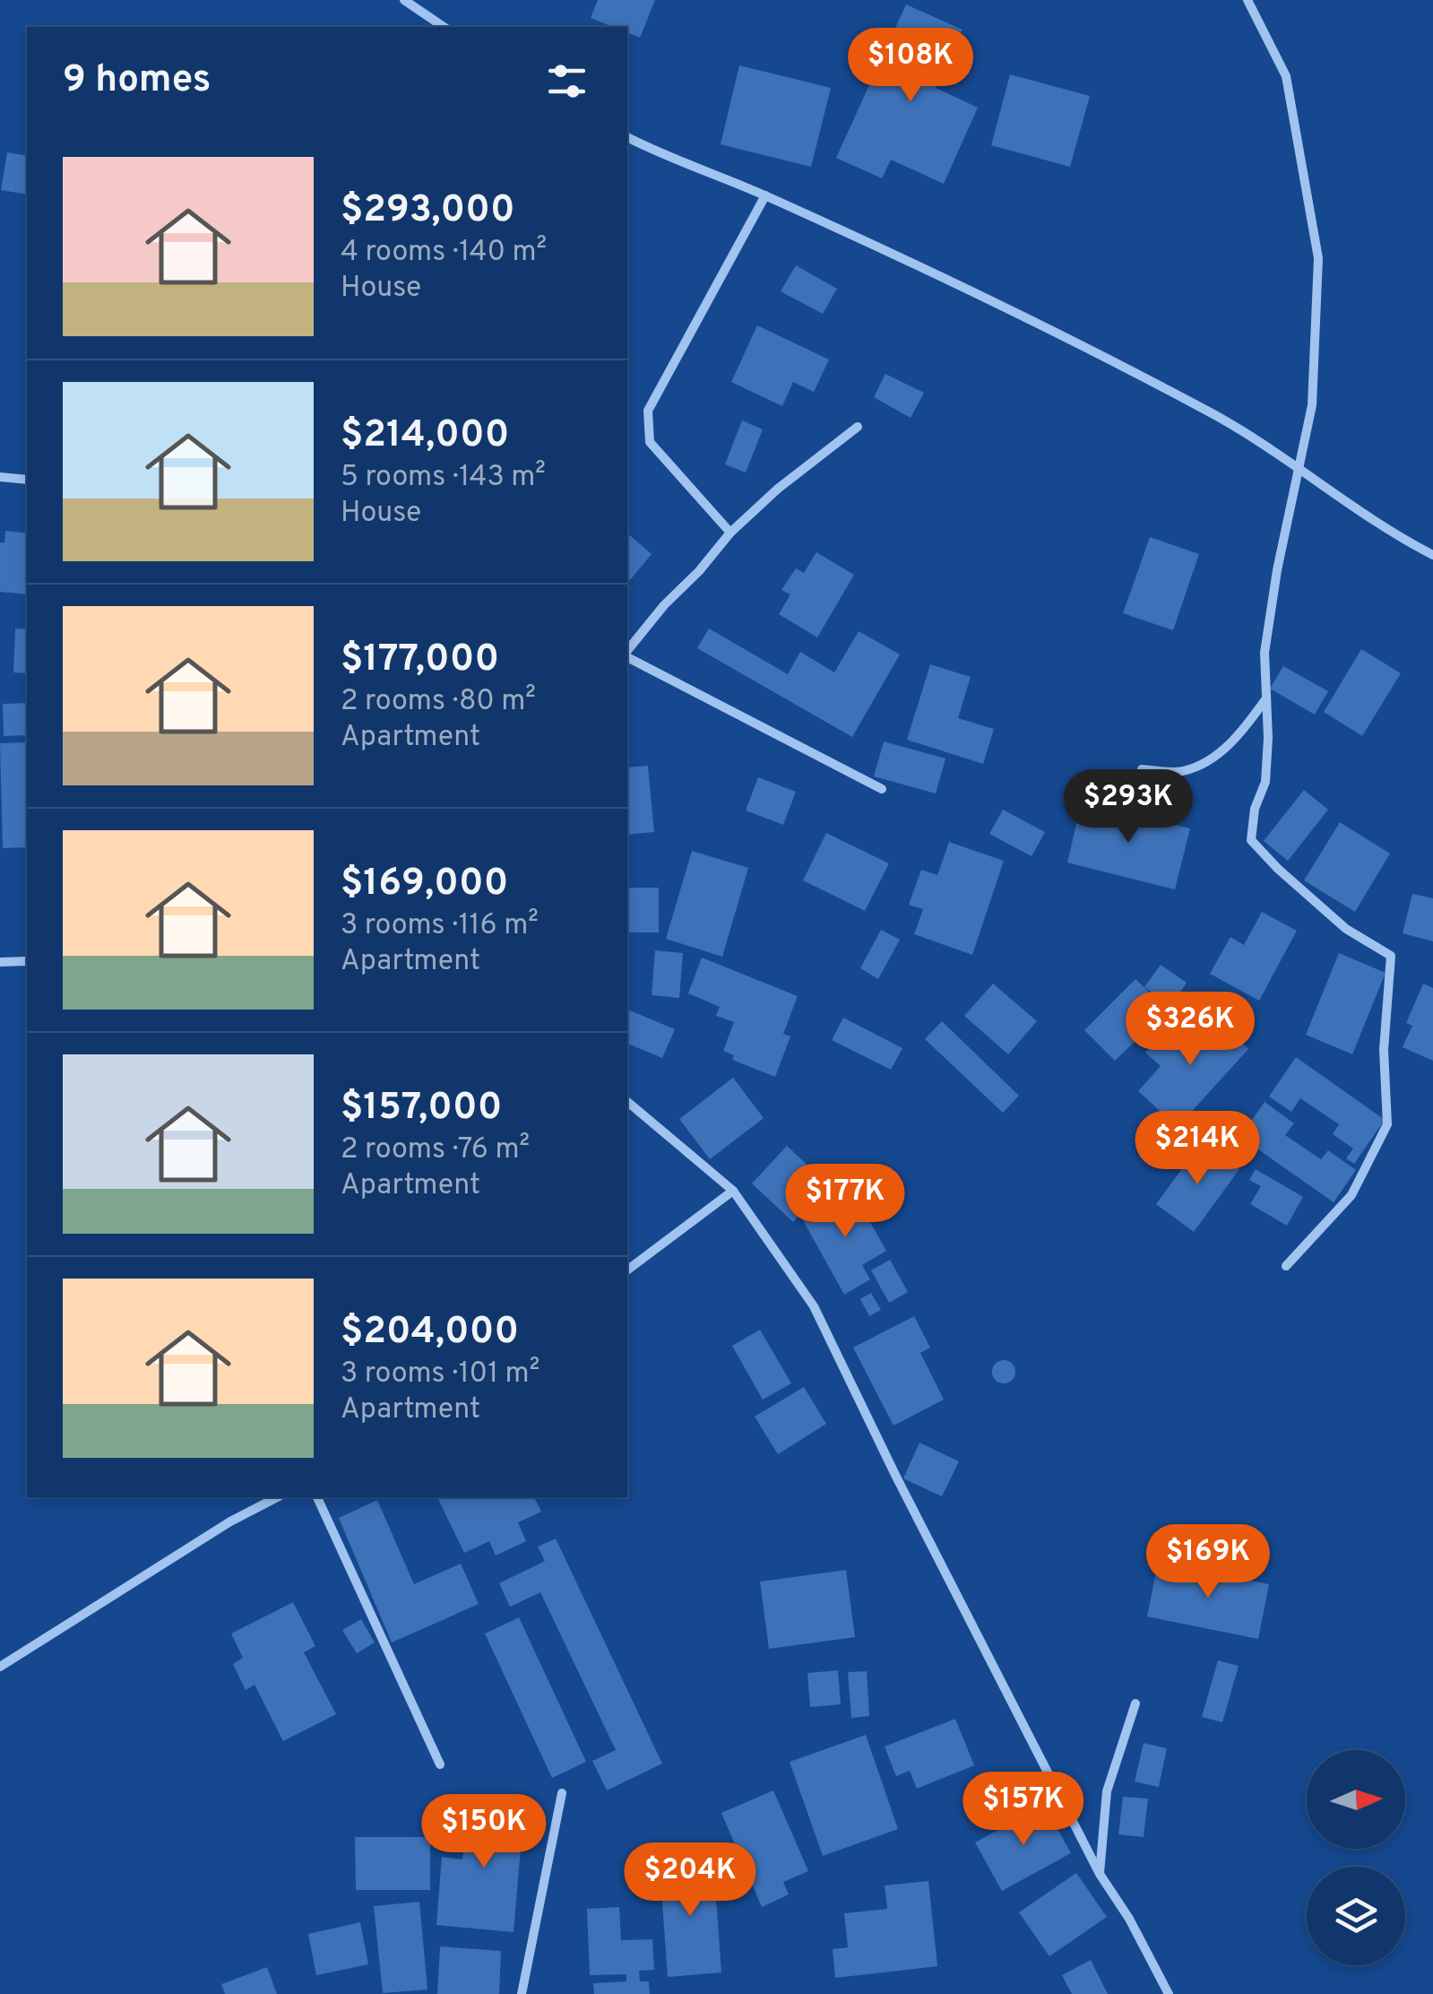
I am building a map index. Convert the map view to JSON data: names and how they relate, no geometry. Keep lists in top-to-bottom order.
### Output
{
  "north": "right",
  "page": {
    "heading": "9 homes",
    "price": [
      "$108K",
      "$293K",
      "$326K",
      "$214K",
      "$177K",
      "$169K",
      "$157K",
      "$150K",
      "$204K"
    ],
    "list": [
      {
        "name": "$293,000",
        "note": "4 rooms · 140 m² · House"
      },
      {
        "name": "$214,000",
        "note": "5 rooms · 143 m² · House"
      },
      {
        "name": "$177,000",
        "note": "2 rooms · 80 m² · Apartment"
      },
      {
        "name": "$169,000",
        "note": "3 rooms · 116 m² · Apartment"
      },
      {
        "name": "$157,000",
        "note": "2 rooms · 76 m² · Apartment"
      },
      {
        "name": "$204,000",
        "note": "3 rooms · 101 m² · Apartment"
      }
    ]
  }
}
